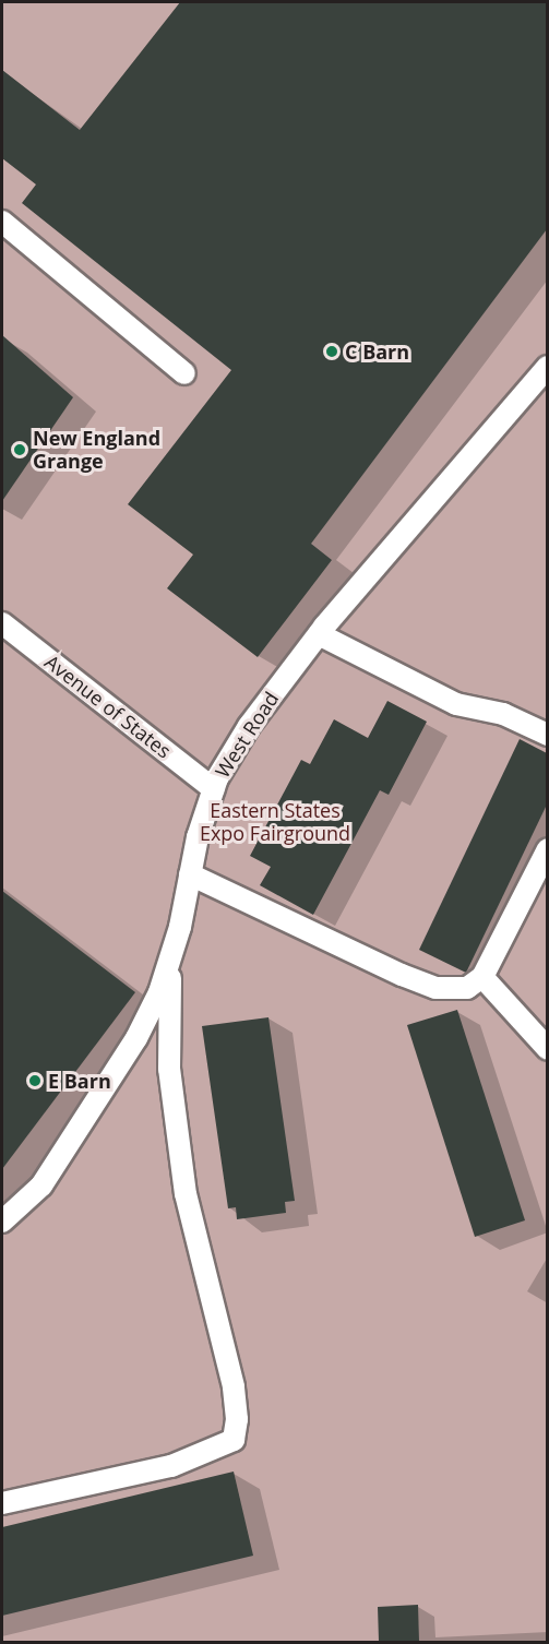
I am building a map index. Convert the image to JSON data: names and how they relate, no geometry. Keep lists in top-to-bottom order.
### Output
{
  "streets": {
    "lane": ["Avenue of States", "West Road"]
  },
  "crossings": [
    ["Avenue of States", "West Road"]
  ],
  "parks": ["Eastern States Expo Fairground"],
  "places": ["C Barn", "New England Grange", "E Barn"]
}
